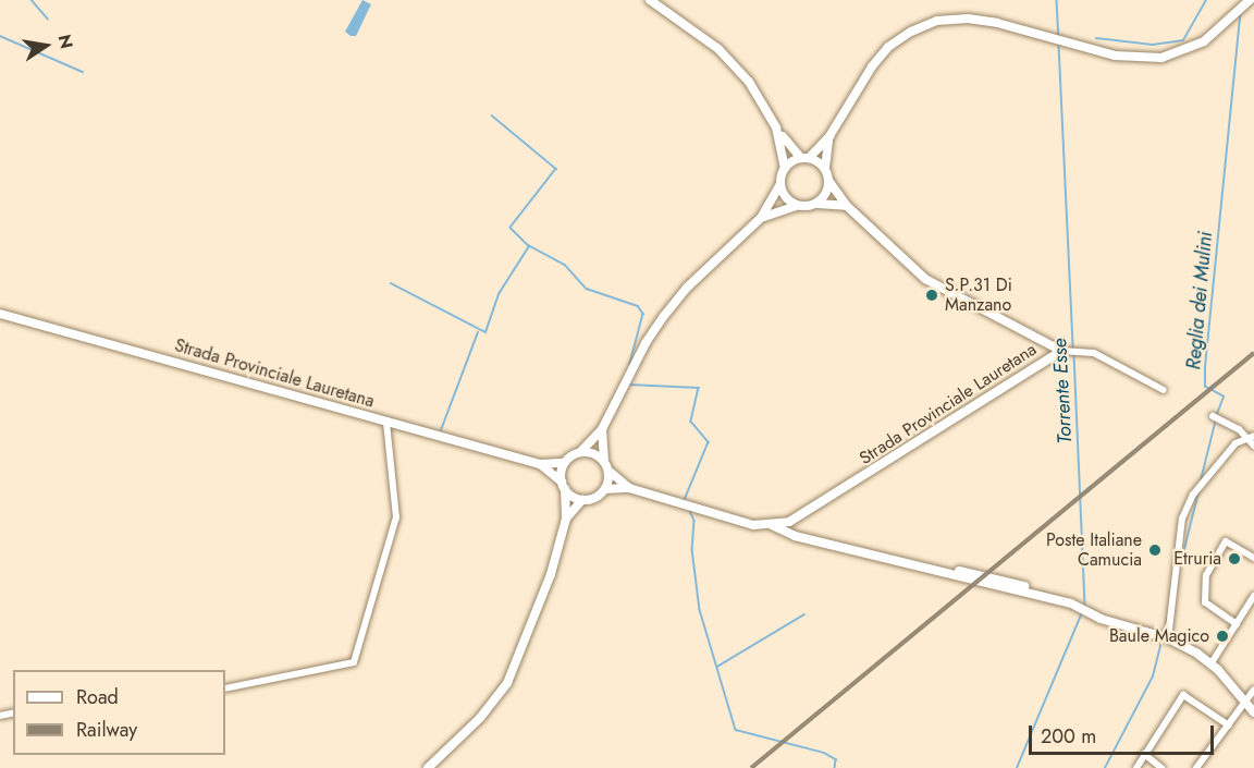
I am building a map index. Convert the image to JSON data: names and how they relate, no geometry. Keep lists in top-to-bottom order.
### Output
{
  "streets": {
    "main road": ["Strada Provinciale Lauretana"]
  },
  "water": ["Reglia dei Mulini", "Torrente Esse"],
  "places": [
    "S.P.31 Di Manzano",
    "Poste Italiane Camucia",
    "Etruria",
    "Baule Magico"
  ],
  "legend": ["Road", "Railway"],
  "scale_bar": "200 m",
  "north": "right"
}
